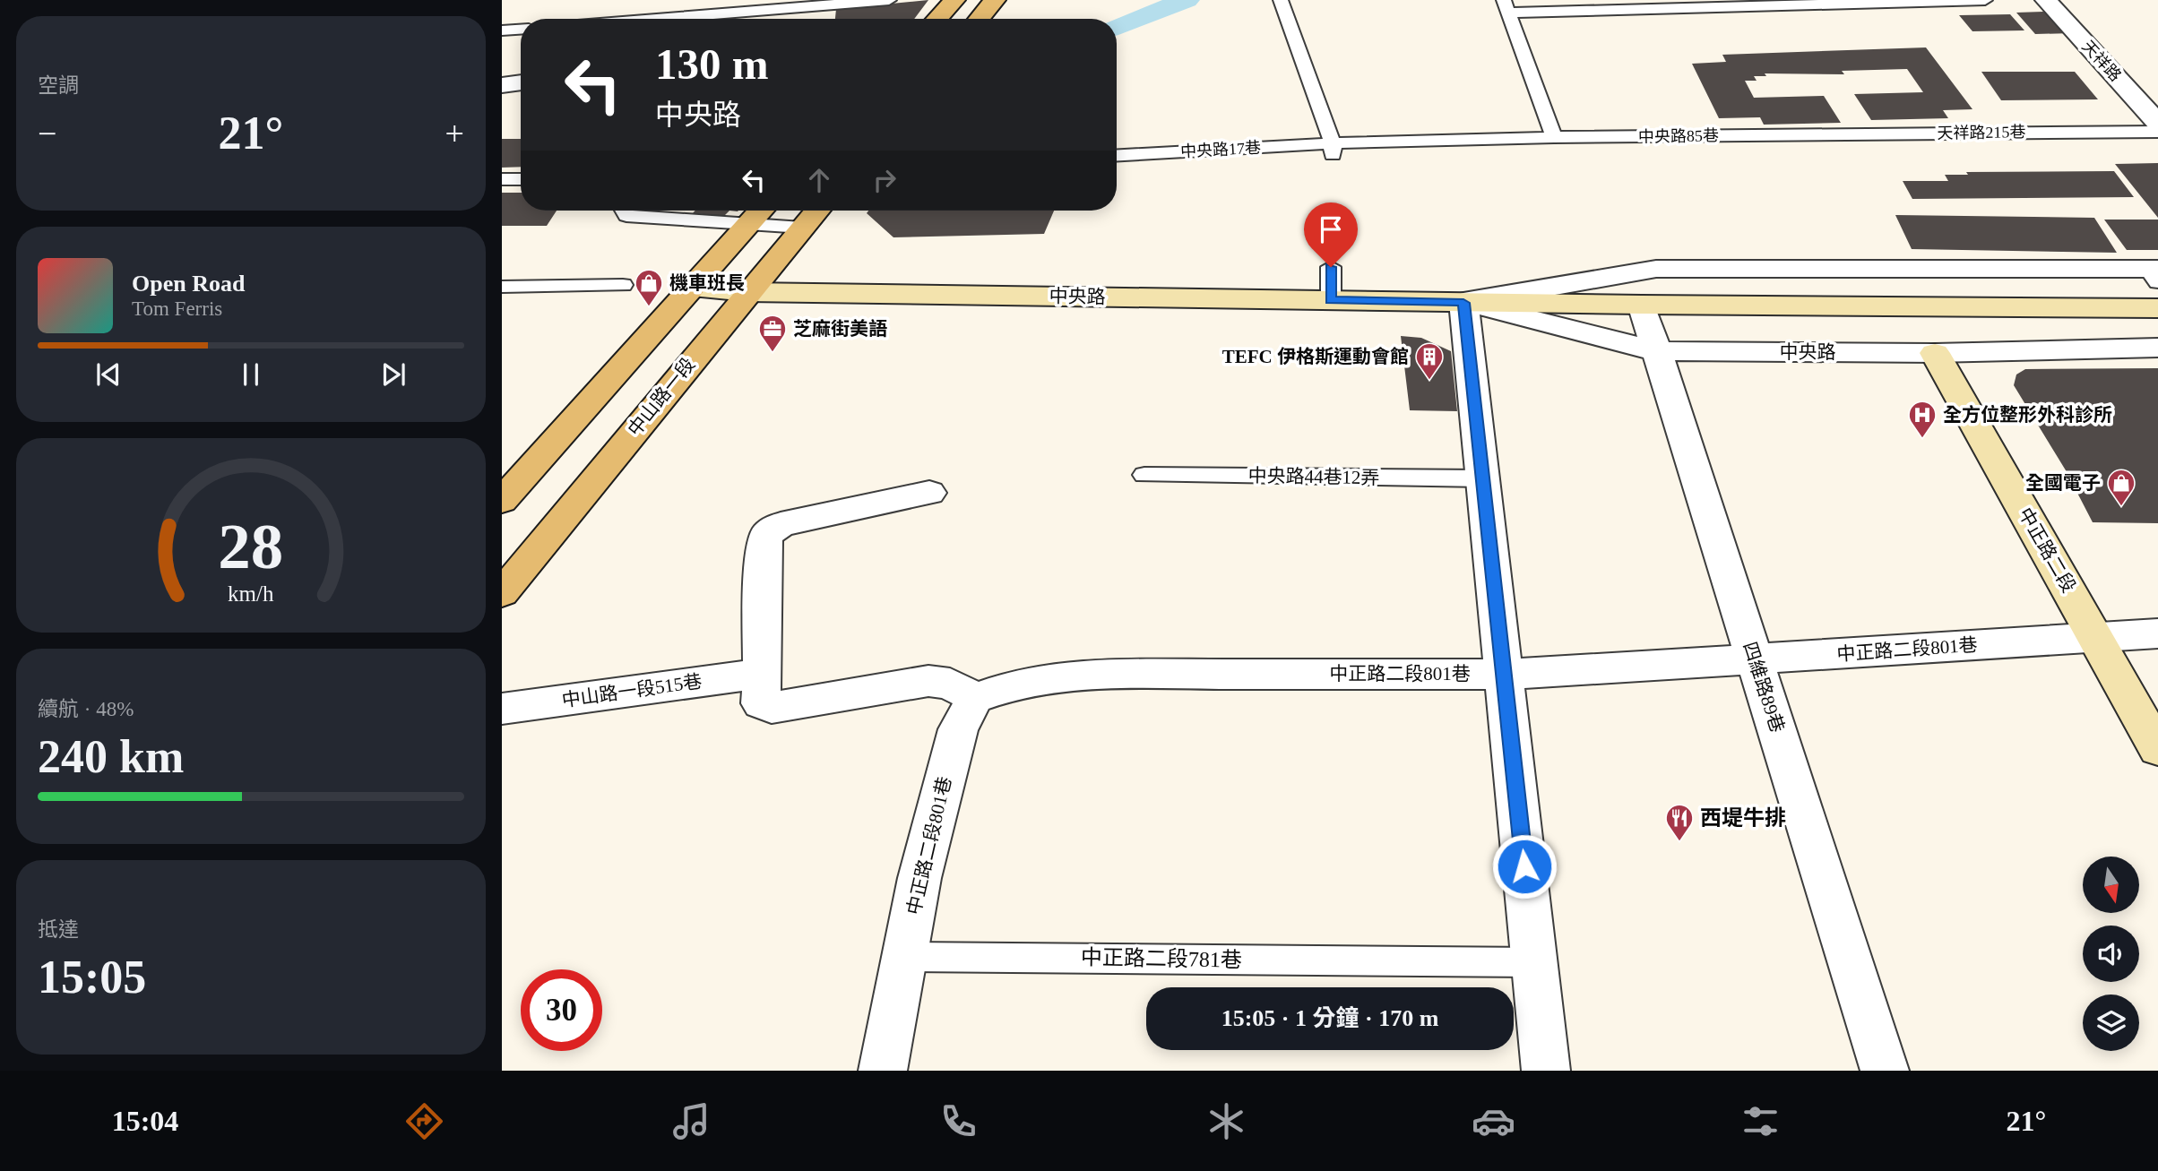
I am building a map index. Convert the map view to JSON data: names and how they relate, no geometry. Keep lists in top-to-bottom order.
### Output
{
  "streets": {
    "main road": ["中山路一段"],
    "street": [
      "天祥路",
      "中央路",
      "中正路二段",
      "中正路二段801巷",
      "四維路89巷",
      "中山路一段515巷"
    ],
    "lane": [
      "天祥路215巷",
      "中央路85巷",
      "中央路17巷",
      "中央路44巷12弄",
      "中正路二段781巷"
    ]
  },
  "crossings": [
    ["天祥路215巷", "中央路85巷"],
    ["中央路85巷", "中央路17巷"],
    ["中央路", "中山路一段"],
    ["中央路", "中正路二段"],
    ["中央路", "四維路89巷"],
    ["中正路二段", "中正路二段801巷"],
    ["中正路二段801巷", "四維路89巷"],
    ["中正路二段801巷", "中正路二段781巷"]
  ],
  "places": {
    "shop": ["機車班長", "全國電子"],
    "office": ["芝麻街美語"],
    "building": ["TEFC 伊格斯運動會館"],
    "hospital": ["全方位整形外科診所"],
    "restaurant": ["西堤牛排"]
  },
  "north": "bottom",
  "page": {
    "tile": [
      "空調",
      ["續航 · 48%", "240 km"],
      ["抵達", "15:05"]
    ],
    "turn": ["130 m", "中央路"],
    "heat": ["−", "21°", "+"],
    "song": ["Open Road", "Tom Ferris"],
    "limit": "30",
    "trip": "15:05 · 1 分鐘 · 170 m",
    "tabs": ["15:04", "21°"],
    "gauge": ["28", "km/h"]
  }
}
